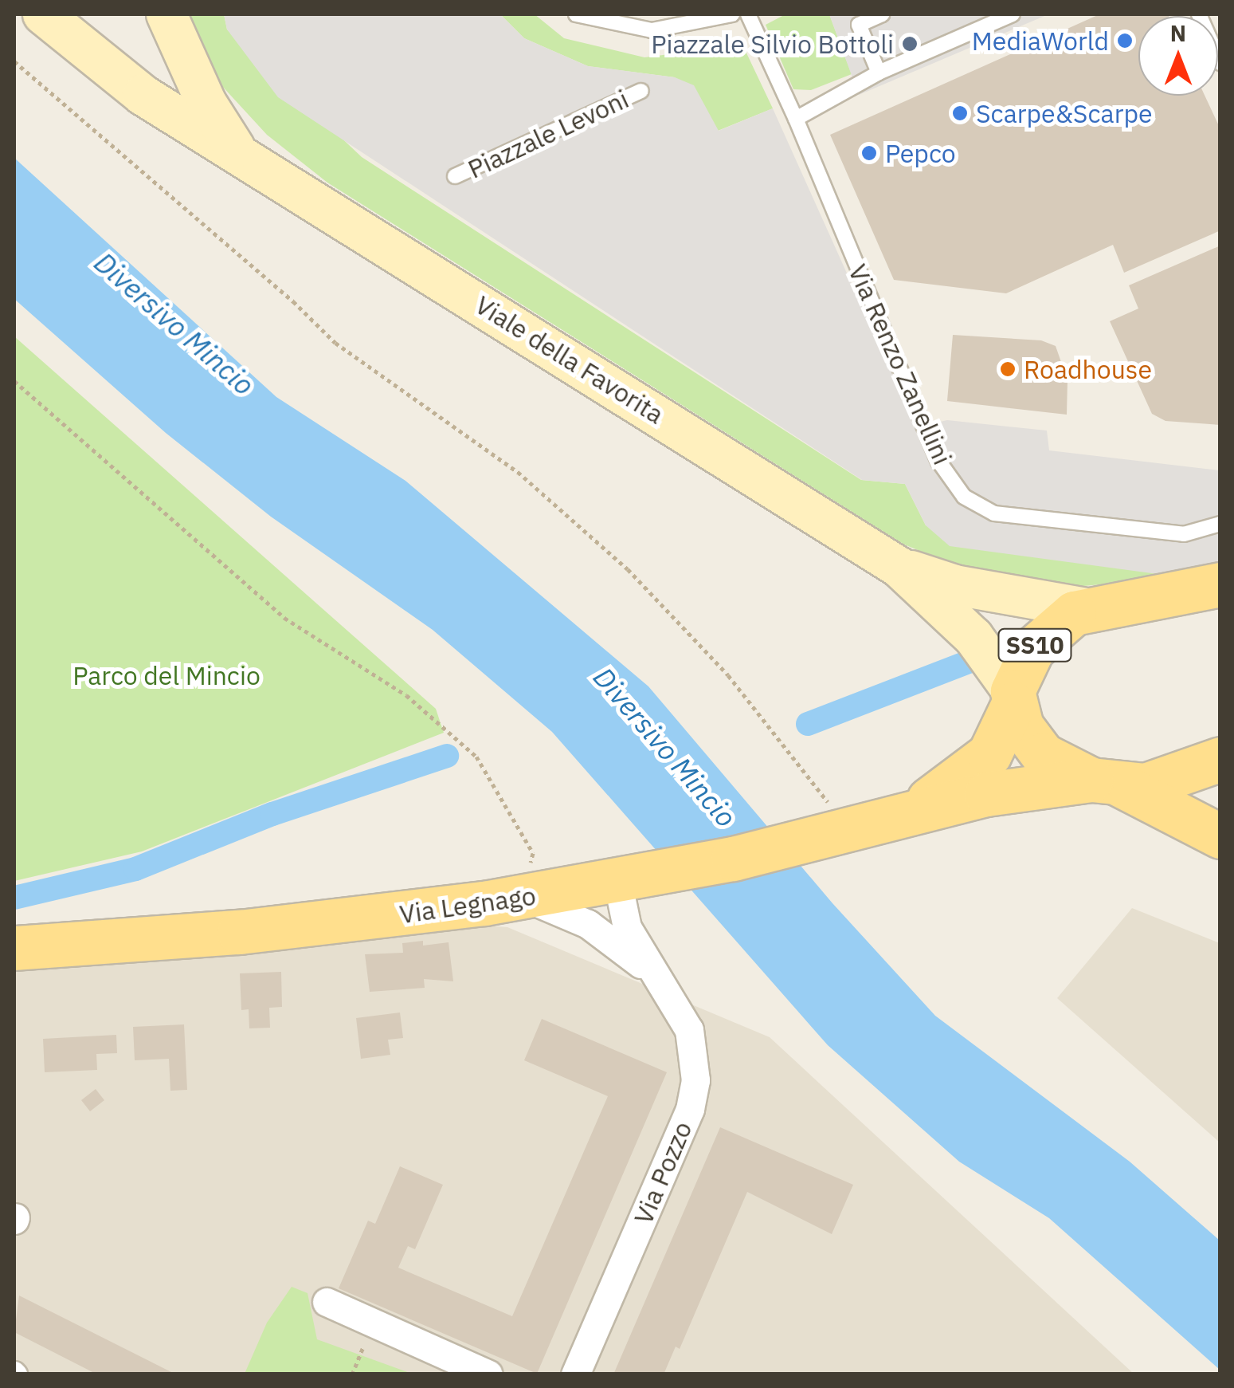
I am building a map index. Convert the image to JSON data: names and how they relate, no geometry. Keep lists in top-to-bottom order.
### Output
{
  "streets": {
    "main road": ["Viale della Favorita", "SS10", "Via Legnago"],
    "street": ["Via Pozzo"],
    "lane": ["Piazzale Levoni", "Via Renzo Zanellini"]
  },
  "crossings": [
    ["Viale della Favorita", "Via Legnago"],
    ["Via Legnago", "Via Pozzo"]
  ],
  "water": ["Diversivo Mincio"],
  "parks": ["Parco del Mincio"],
  "places": [
    "MediaWorld",
    "Piazzale Silvio Bottoli",
    "Scarpe&Scarpe",
    "Pepco",
    "Roadhouse"
  ],
  "north": "top"
}
